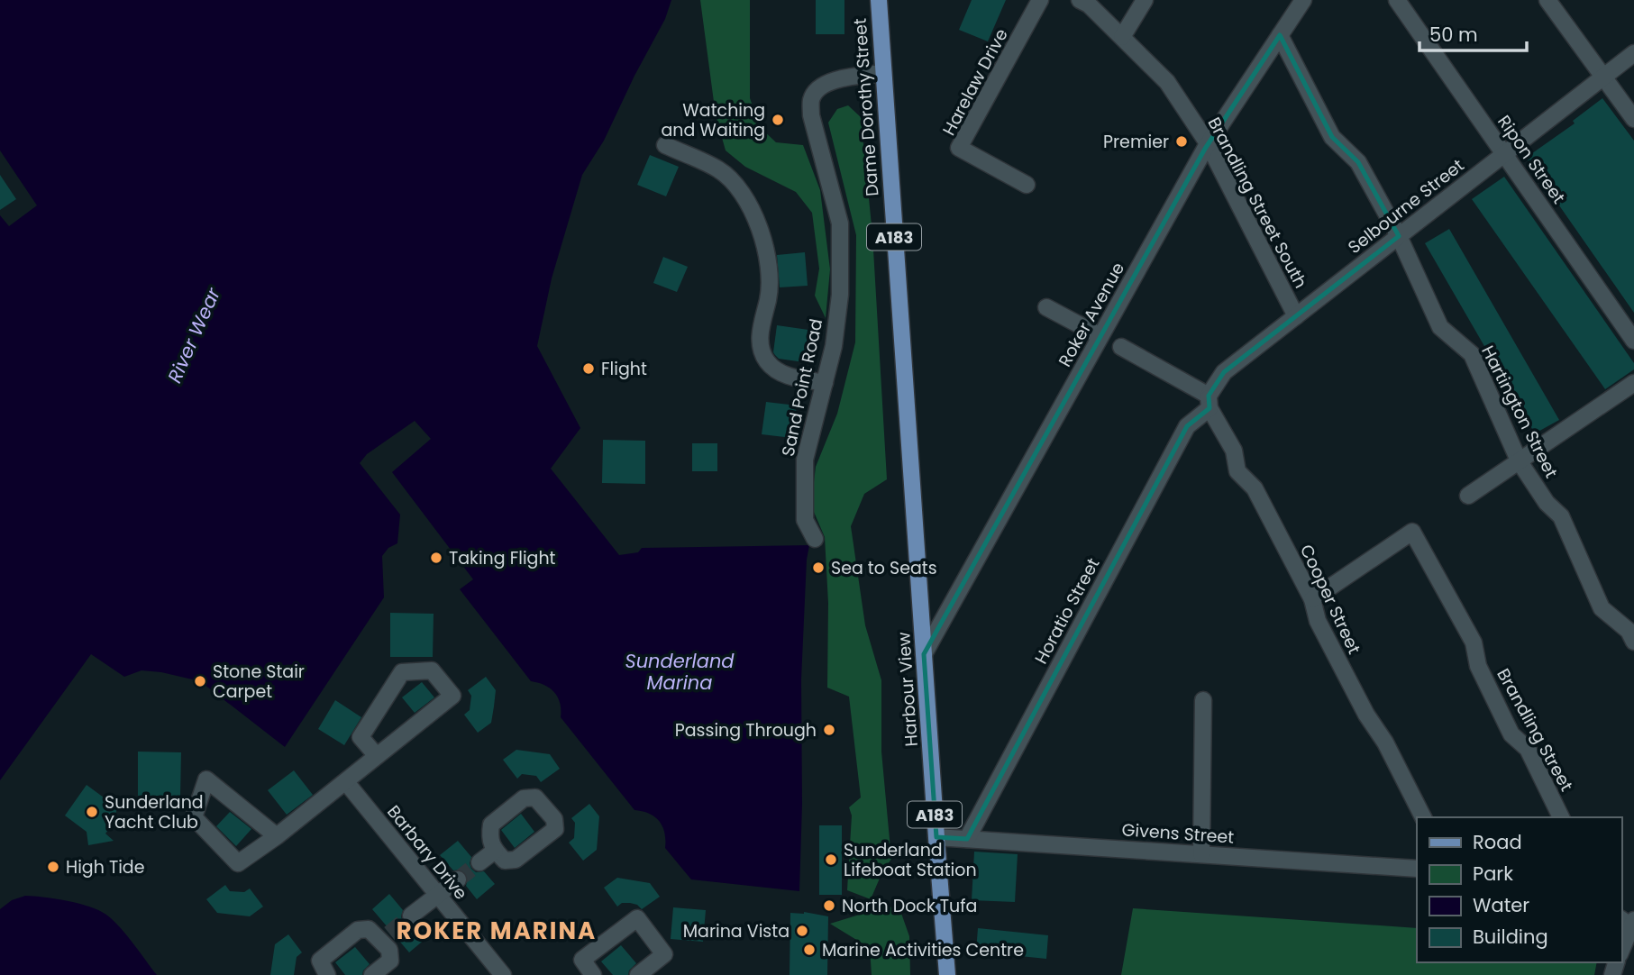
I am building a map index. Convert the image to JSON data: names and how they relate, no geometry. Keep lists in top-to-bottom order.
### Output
{
  "streets": {
    "main road": ["Dame Dorothy Street", "A183", "Harbour View"],
    "street": [
      "Harelaw Drive",
      "Ripon Street",
      "Brandling Street South",
      "Selbourne Street",
      "Roker Avenue",
      "Sand Point Road",
      "Hartington Street",
      "Cooper Street",
      "Horatio Street",
      "Brandling Street",
      "Givens Street",
      "Barbary Drive"
    ]
  },
  "crossings": [
    ["Dame Dorothy Street", "Sand Point Road"],
    ["Dame Dorothy Street", "Harbour View"],
    ["Ripon Street", "Selbourne Street"],
    ["Brandling Street South", "Selbourne Street"],
    ["Brandling Street South", "Roker Avenue"],
    ["Selbourne Street", "Hartington Street"],
    ["Selbourne Street", "Cooper Street"],
    ["Selbourne Street", "Horatio Street"],
    ["Roker Avenue", "Hartington Street"],
    ["Roker Avenue", "Harbour View"],
    ["Cooper Street", "Horatio Street"],
    ["Cooper Street", "Brandling Street"],
    ["Horatio Street", "Givens Street"],
    ["Harbour View", "Givens Street"]
  ],
  "districts": ["ROKER MARINA"],
  "water": ["River Wear", "Sunderland Marina"],
  "places": [
    "Watching and Waiting",
    "Premier",
    "Flight",
    "Taking Flight",
    "Sea to Seats",
    "Stone Stair Carpet",
    "Passing Through",
    "Sunderland Yacht Club",
    "Sunderland Lifeboat Station",
    "High Tide",
    "North Dock Tufa",
    "Marina Vista",
    "Marine Activities Centre"
  ],
  "legend": [
    "Road",
    "Park",
    "Water",
    "Building"
  ],
  "scale_bar": "50 m"
}
